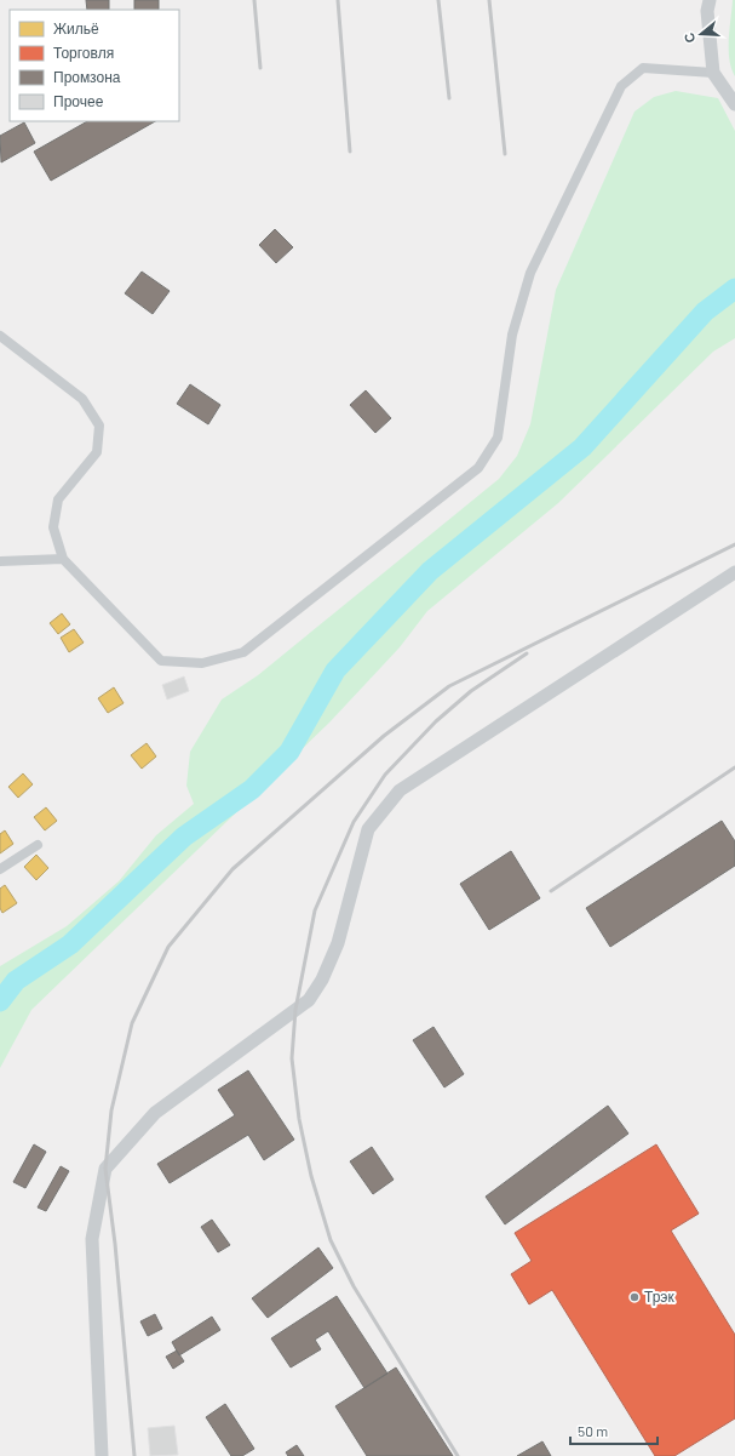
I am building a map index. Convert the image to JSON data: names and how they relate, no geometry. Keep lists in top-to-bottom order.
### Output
{
  "places": ["Трэк"],
  "legend": [
    "Жильё",
    "Торговля",
    "Промзона",
    "Прочее"
  ],
  "scale_bar": "50 m",
  "north": "left"
}
